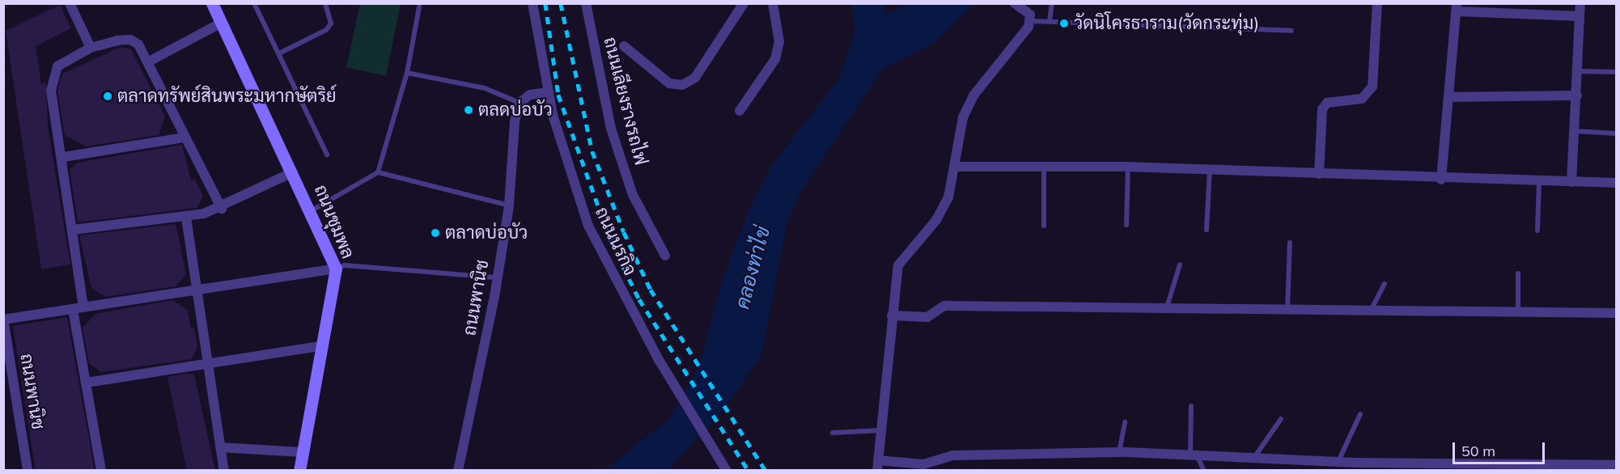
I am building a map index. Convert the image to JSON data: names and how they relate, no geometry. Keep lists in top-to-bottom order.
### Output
{
  "streets": {
    "main road": ["ถนนชุมพล"],
    "street": ["ถนนเลียงรางรถไฟ", "ถนนนรกิจ", "ถนนพานิช"]
  },
  "water": ["คลองท่าไข่"],
  "places": [
    "วัดนิโครธาราม(วัดกระทุ่ม)",
    "ตลาดทรัพย์สินพระมหากษัตริย์",
    "ตลดบ่อบัว",
    "ตลาดบ่อบัว"
  ],
  "scale_bar": "50 m"
}
